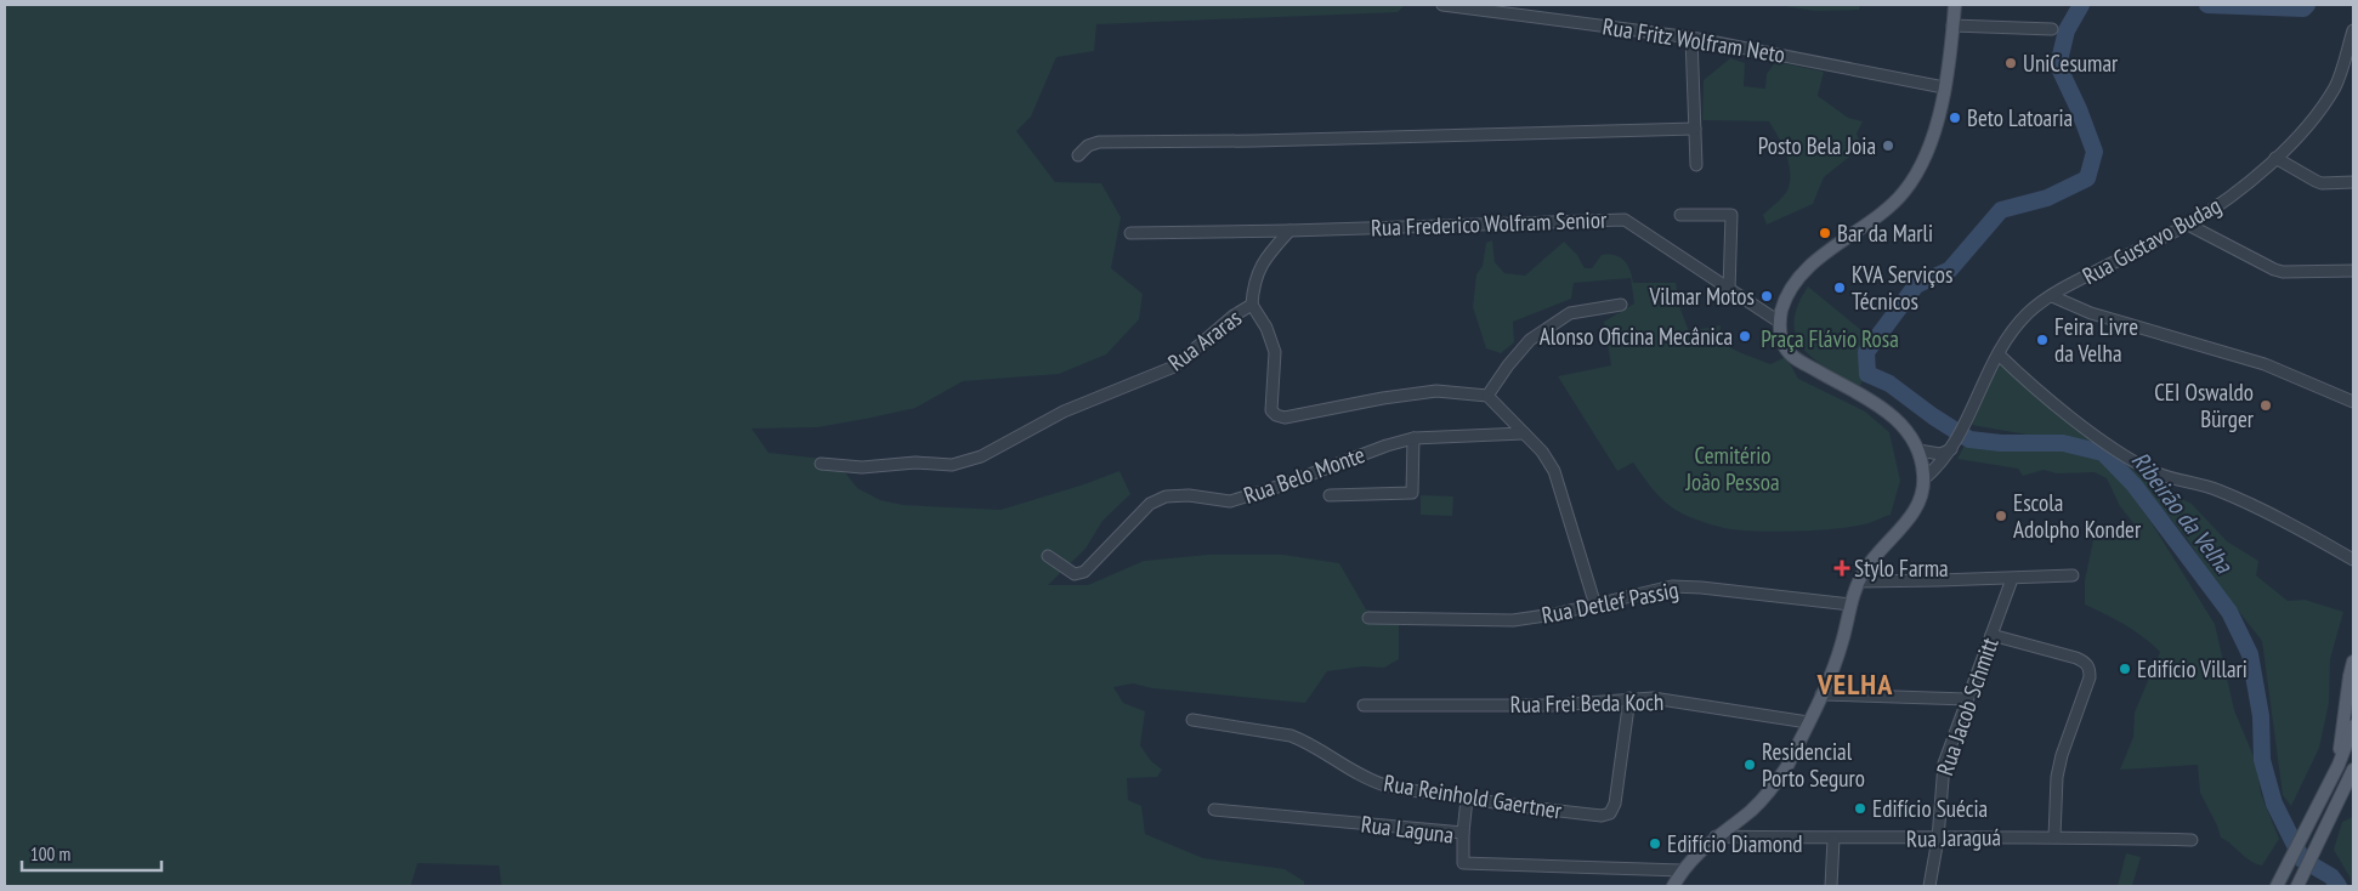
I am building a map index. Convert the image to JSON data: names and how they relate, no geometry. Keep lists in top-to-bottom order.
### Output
{
  "streets": {
    "street": [
      "Rua Fritz Wolfram Neto",
      "Rua Frederico Wolfram Senior",
      "Rua Gustavo Budag",
      "Rua Araras",
      "Rua Belo Monte",
      "Rua Detlef Passig",
      "Rua Frei Beda Koch",
      "Rua Jacob Schmitt",
      "Rua Reinhold Gaertner",
      "Rua Laguna",
      "Rua Jaraguá"
    ]
  },
  "crossings": [
    ["Rua Frei Beda Koch", "Rua Reinhold Gaertner"],
    ["Rua Jacob Schmitt", "Rua Jaraguá"]
  ],
  "districts": ["VELHA"],
  "water": ["Ribeirão da Velha"],
  "parks": ["Praça Flávio Rosa", "Cemitério João Pessoa"],
  "places": {
    "other": [
      "UniCesumar",
      "Beto Latoaria",
      "Posto Bela Joia",
      "Bar da Marli",
      "KVA Serviços Técnicos",
      "Vilmar Motos",
      "Alonso Oficina Mecânica",
      "Feira Livre da Velha",
      "CEI Oswaldo Bürger",
      "Escola Adolpho Konder",
      "Edifício Villari",
      "Residencial Porto Seguro",
      "Edifício Suécia",
      "Edifício Diamond"
    ],
    "health": ["Stylo Farma"]
  },
  "scale_bar": "100 m"
}
